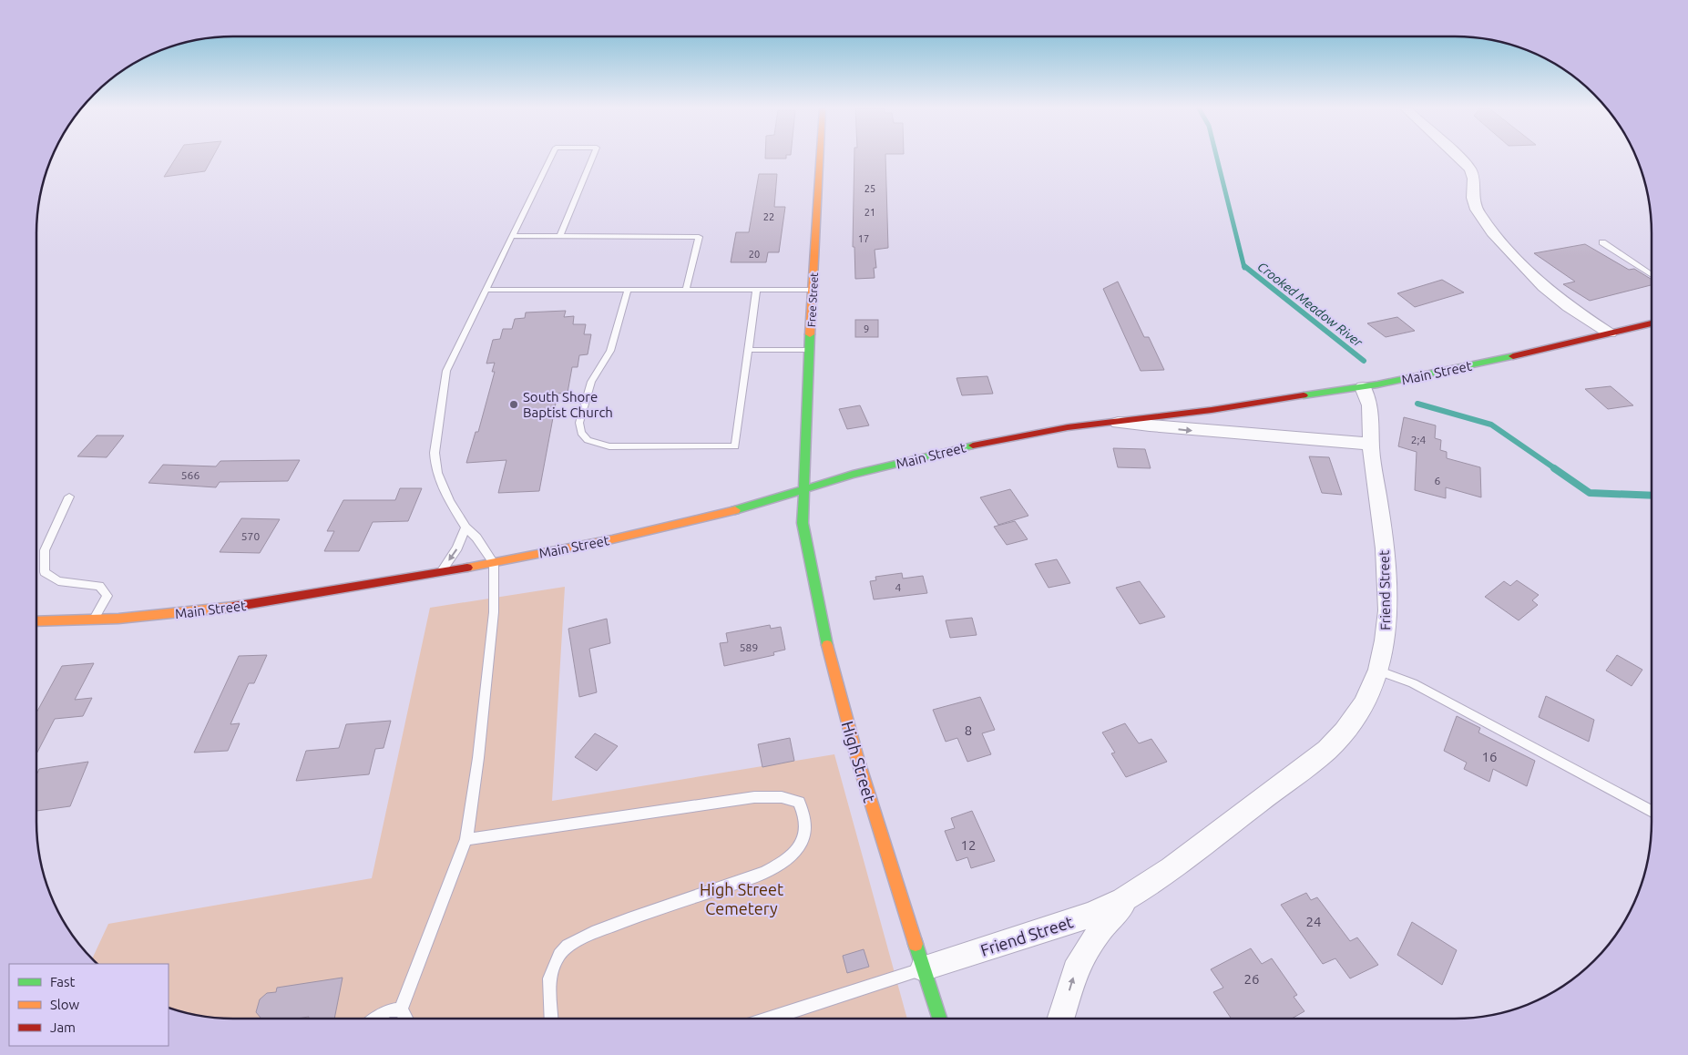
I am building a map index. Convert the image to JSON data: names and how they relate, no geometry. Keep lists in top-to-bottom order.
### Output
{
  "streets": {
    "main road": ["Free Street", "Main Street", "High Street"],
    "street": ["Friend Street"]
  },
  "crossings": [
    ["Free Street", "Main Street"],
    ["Free Street", "High Street"],
    ["Main Street", "Friend Street"],
    ["Main Street", "High Street"],
    ["Friend Street", "High Street"]
  ],
  "water": ["Crooked Meadow River"],
  "parks": ["High Street Cemetery"],
  "places": ["South Shore Baptist Church"],
  "house_numbers": [
    "25",
    "21",
    "22",
    "17",
    "20",
    "9",
    "2;4",
    "566",
    "6",
    "570",
    "4",
    "589",
    "8",
    "16",
    "12",
    "24",
    "26"
  ],
  "legend": ["Fast", "Slow", "Jam"]
}
